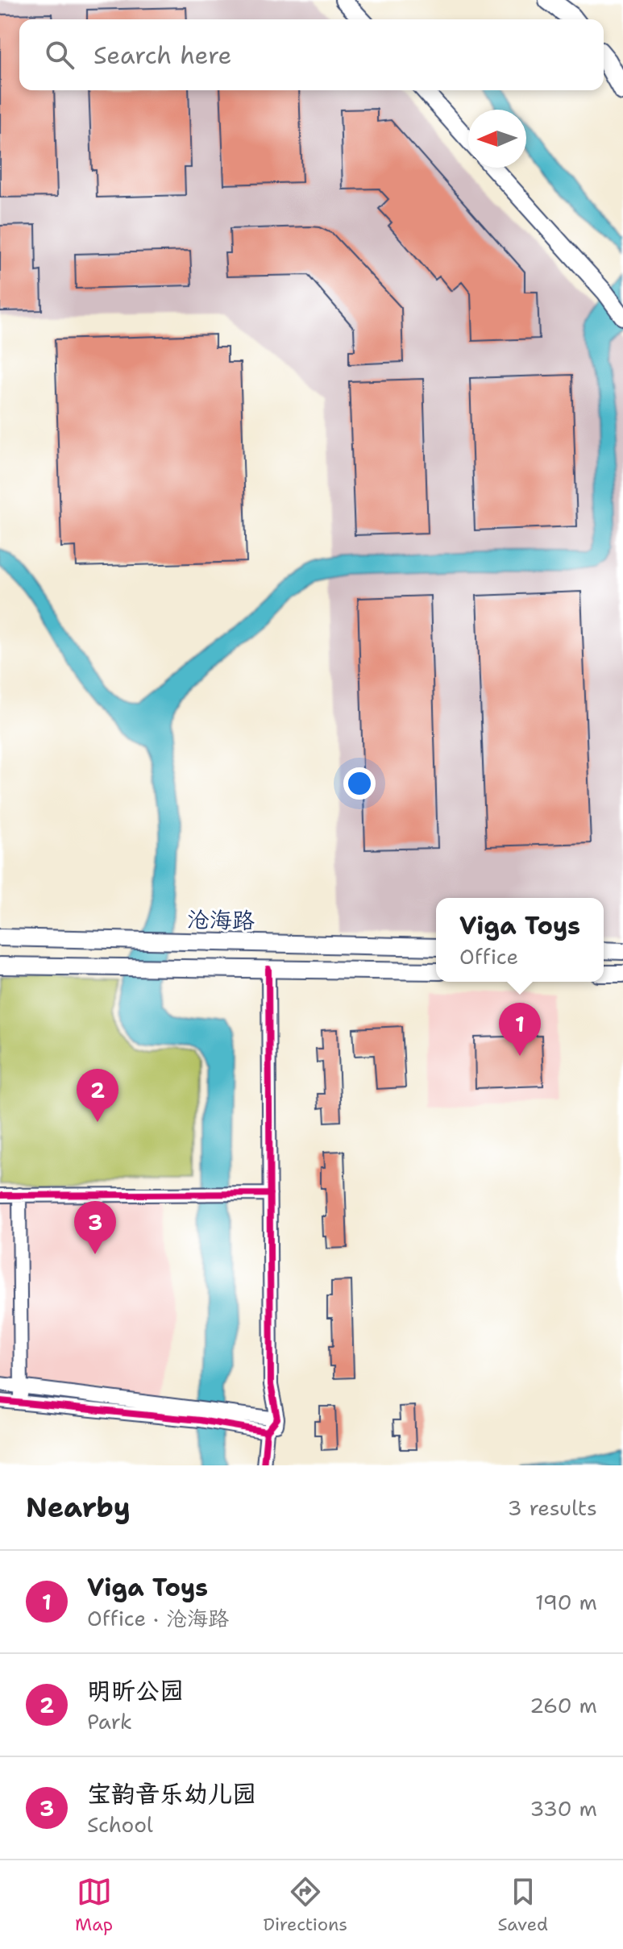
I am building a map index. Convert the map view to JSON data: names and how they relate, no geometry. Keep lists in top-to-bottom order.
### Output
{
  "streets": {
    "main road": ["沧海路"]
  },
  "north": "left",
  "page": {
    "search": "Search here",
    "popup": ["Viga Toys", "Office"],
    "pins": ["1", "2", "3"],
    "heading": ["Nearby", "3 results"],
    "list": [
      {
        "mark": "1",
        "name": "Viga Toys",
        "note": "Office · 沧海路",
        "value": "190 m"
      },
      {
        "mark": "2",
        "name": "明昕公园",
        "note": "Park",
        "value": "260 m"
      },
      {
        "mark": "3",
        "name": "宝韵音乐幼儿园",
        "note": "School",
        "value": "330 m"
      }
    ],
    "nav": ["Map", "Directions", "Saved"]
  }
}
